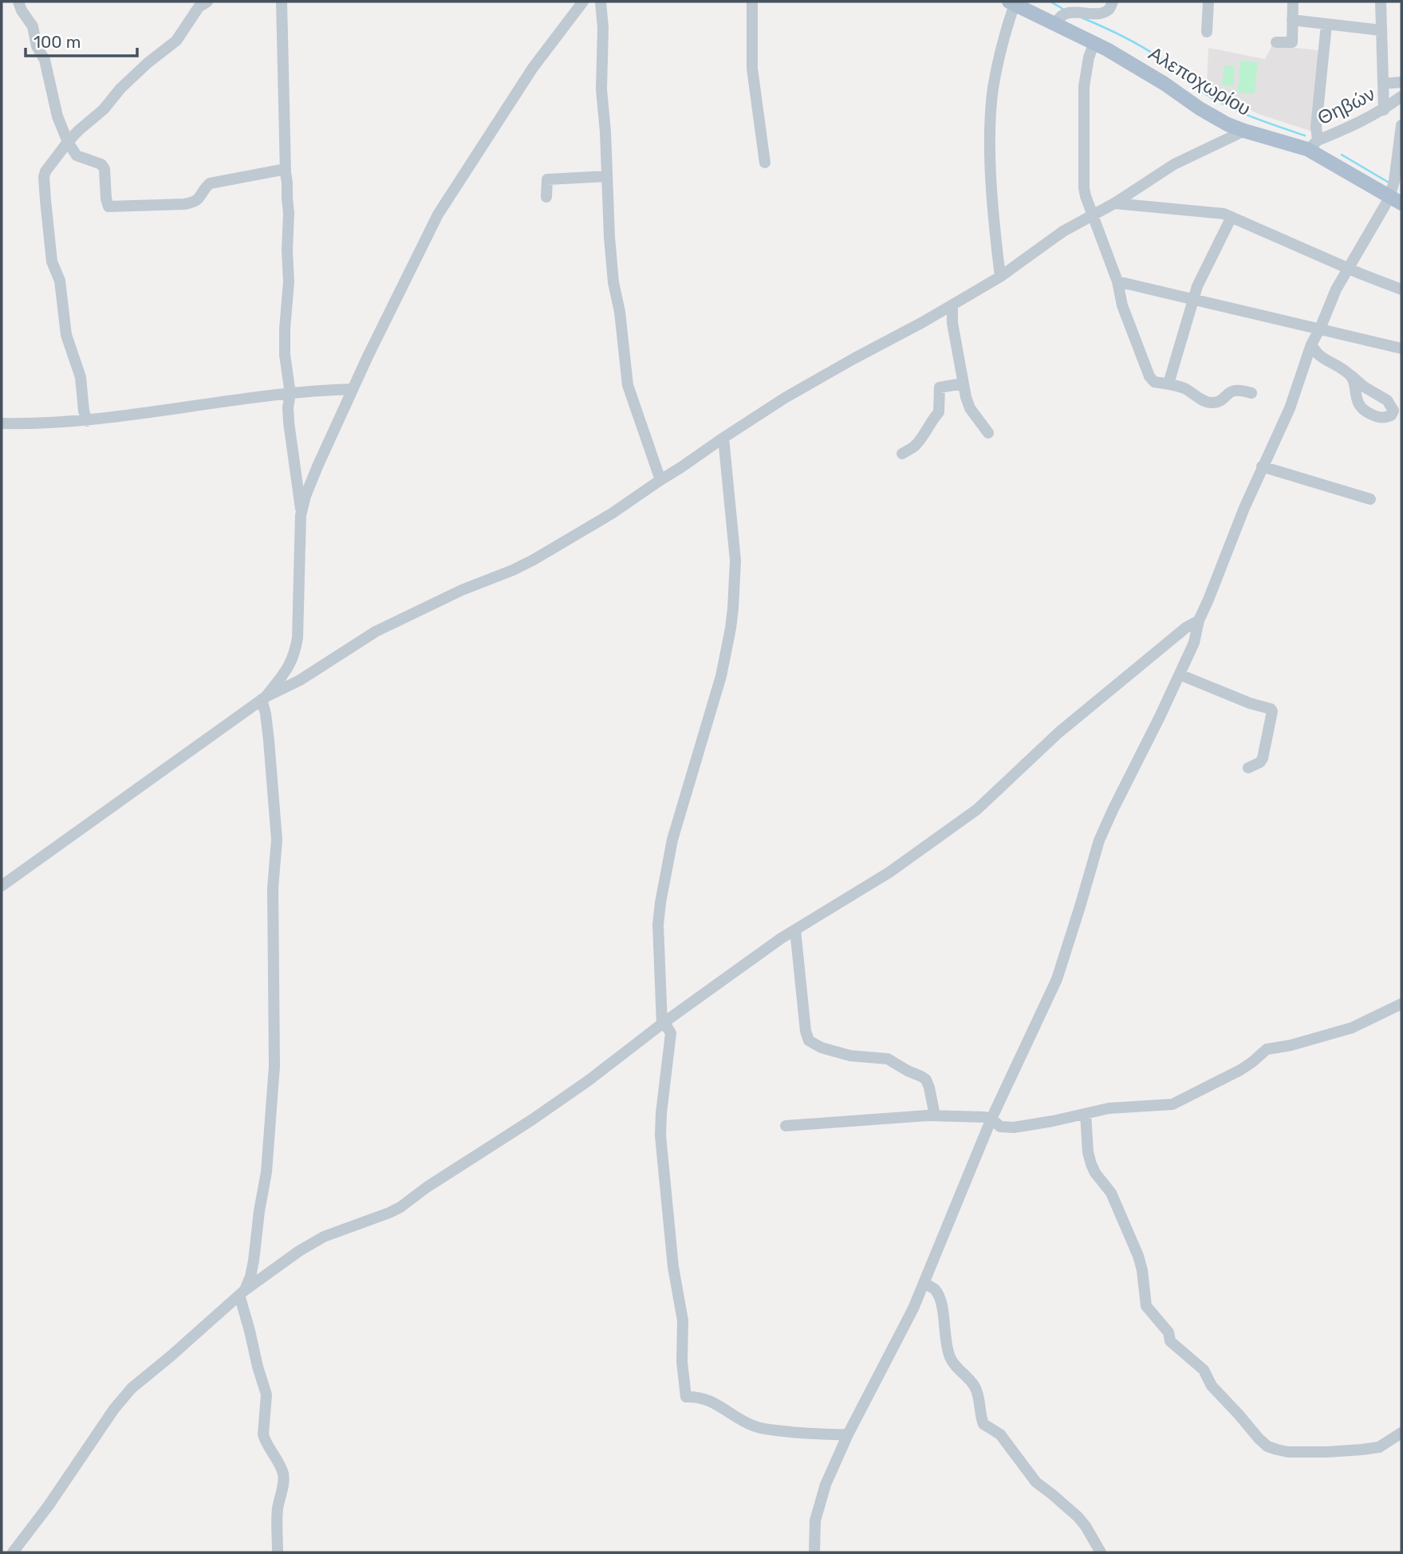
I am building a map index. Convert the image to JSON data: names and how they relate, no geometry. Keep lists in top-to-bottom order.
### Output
{
  "streets": {
    "main road": ["Αλεποχωρίου"],
    "street": ["Θηβών"]
  },
  "crossings": [
    ["Αλεποχωρίου", "Θηβών"]
  ],
  "scale_bar": "100 m"
}
